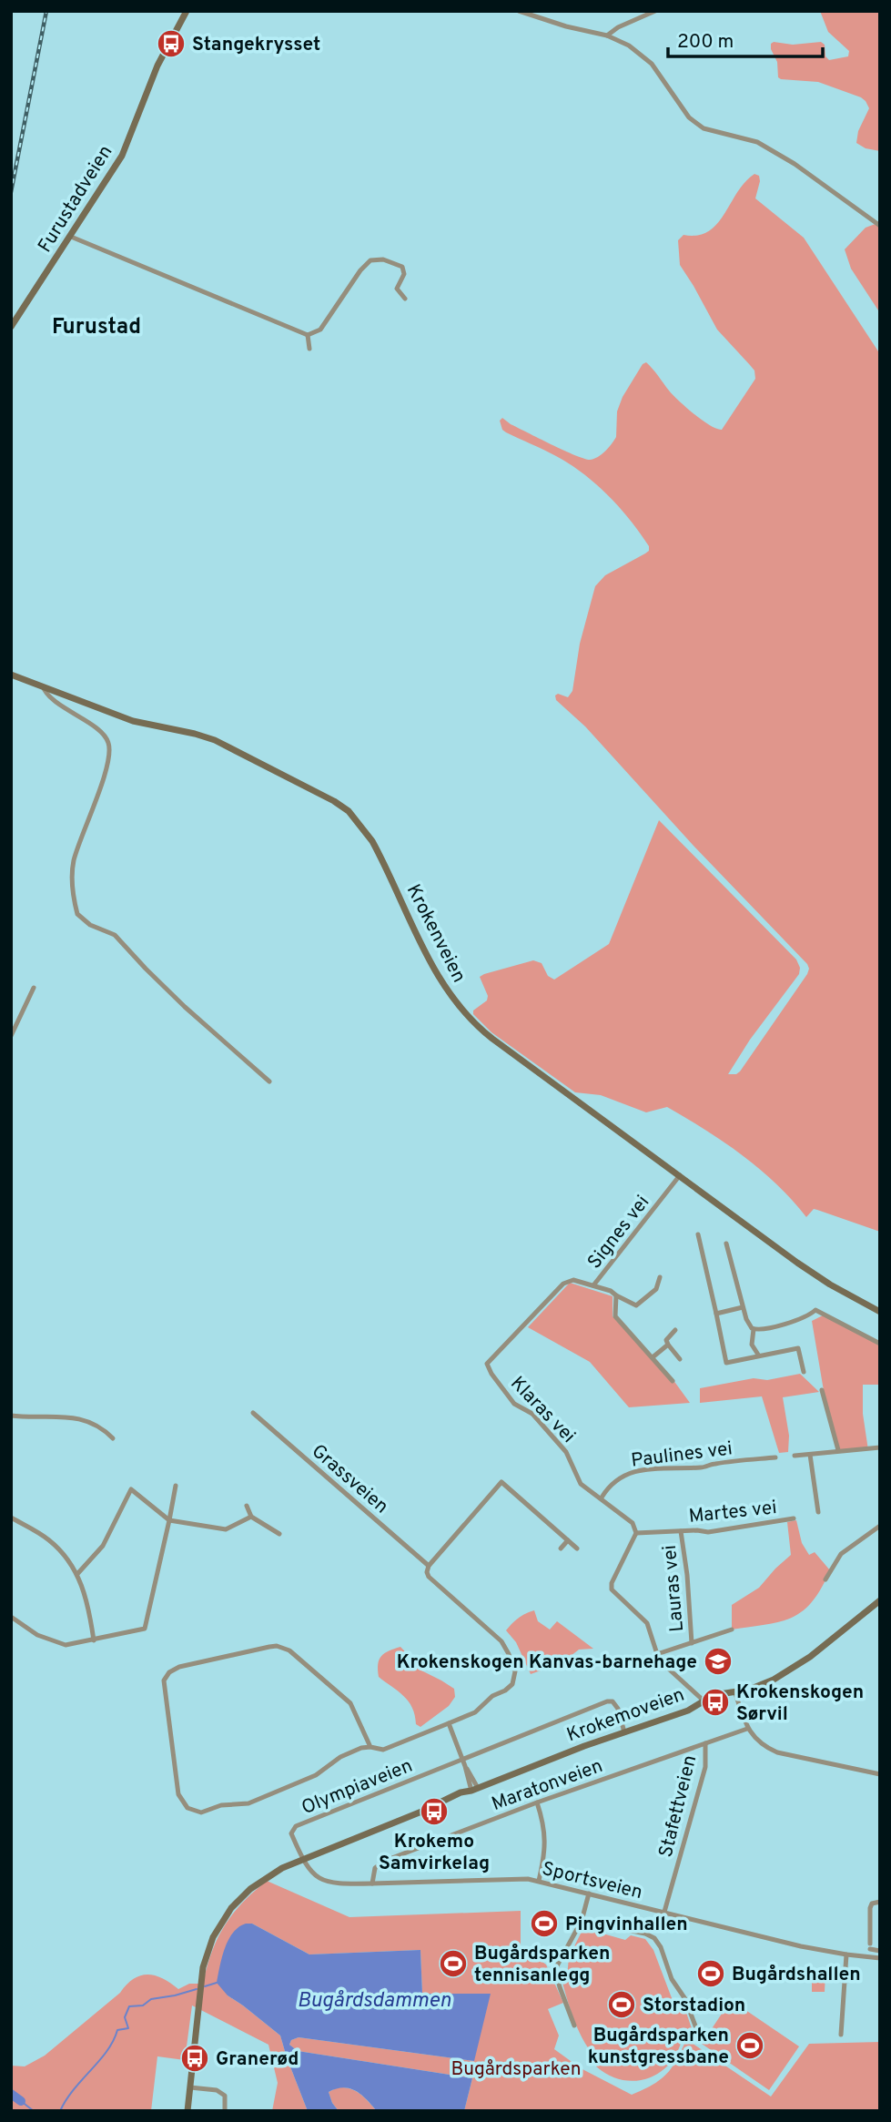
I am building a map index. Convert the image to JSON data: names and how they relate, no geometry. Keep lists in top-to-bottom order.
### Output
{
  "streets": {
    "main road": ["Furustadveien", "Krokenveien", "Krokemoveien"],
    "street": [
      "Signes vei",
      "Klaras vei",
      "Paulines vei",
      "Grassveien",
      "Martes vei",
      "Lauras vei",
      "Maratonveien",
      "Olympiaveien",
      "Stafettveien",
      "Sportsveien"
    ]
  },
  "crossings": [
    ["Krokenveien", "Signes vei"],
    ["Signes vei", "Klaras vei"],
    ["Klaras vei", "Paulines vei"],
    ["Klaras vei", "Martes vei"],
    ["Martes vei", "Lauras vei"],
    ["Krokemoveien", "Olympiaveien"],
    ["Krokemoveien", "Sportsveien"],
    ["Maratonveien", "Stafettveien"],
    ["Maratonveien", "Sportsveien"],
    ["Olympiaveien", "Sportsveien"],
    ["Stafettveien", "Sportsveien"]
  ],
  "districts": ["Furustad"],
  "water": ["Bugårdsdammen"],
  "parks": ["Bugårdsparken"],
  "places": {
    "bus stop": [
      "Stangekrysset",
      "Krokenskogen Sørvil",
      "Krokemo Samvirkelag",
      "Granerød"
    ],
    "school or university": ["Krokenskogen Kanvas-barnehage"],
    "sports": [
      "Pingvinhallen",
      "Bugårdsparken tennisanlegg",
      "Bugårdshallen",
      "Storstadion",
      "Bugårdsparken kunstgressbane"
    ]
  },
  "scale_bar": "200 m"
}
